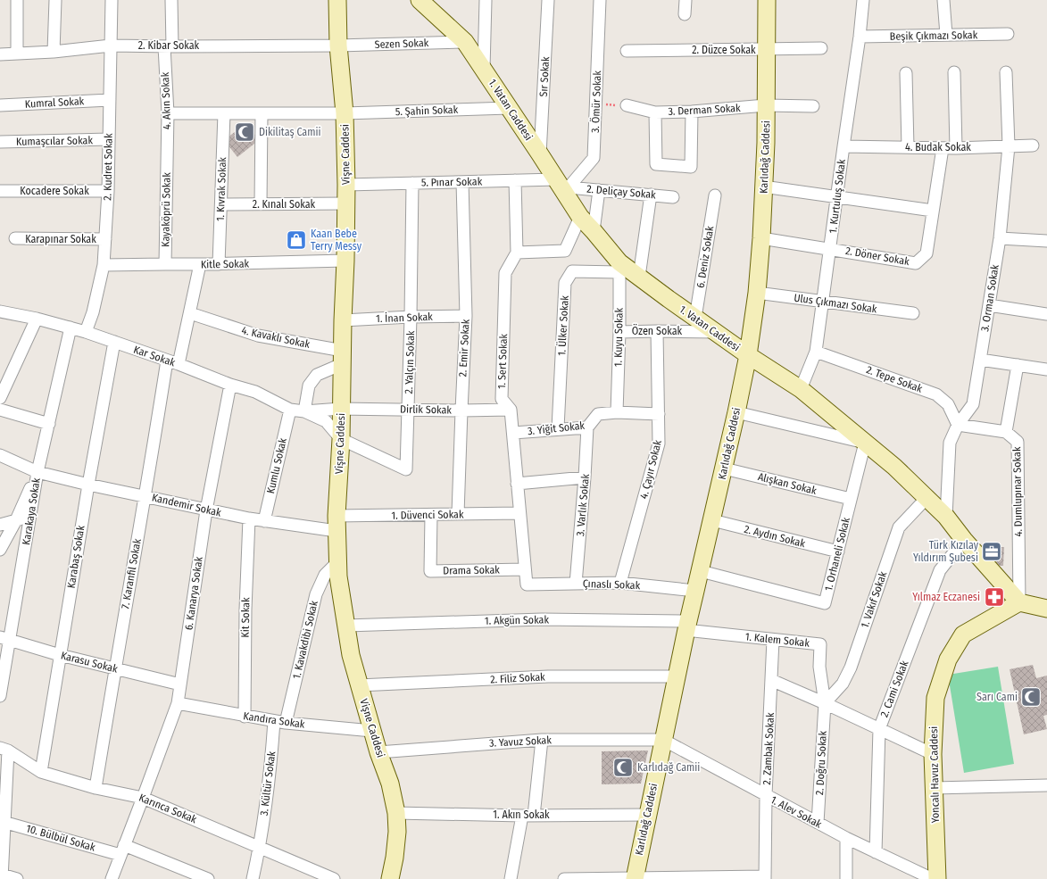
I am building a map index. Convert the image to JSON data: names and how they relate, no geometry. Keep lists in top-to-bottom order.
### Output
{
  "streets": {
    "main road": [
      "1. Vatan Caddesi",
      "Vişne Caddesi",
      "Karlıdağ Caddesi",
      "Yoncalı Havuz Caddesi"
    ],
    "street": [
      "Beşik Çıkmazı Sokak",
      "Sezen Sokak",
      "2. Kibar Sokak",
      "2. Düzce Sokak",
      "Sır Sokak",
      "4. Akın Sokak",
      "3. Ömür Sokak",
      "Kumral Sokak",
      "3. Derman Sokak",
      "5. Şahin Sokak",
      "Kumaşcılar Sokak",
      "4. Budak Sokak",
      "2. Kudret Sokak",
      "5. Pınar Sokak",
      "1. Kıvrak Sokak",
      "Kocadere Sokak",
      "2. Deliçay Sokak",
      "1. Kurtuluş Sokak",
      "2. Kınalı Sokak",
      "Kayaköprü Sokak",
      "Karapınar Sokak",
      "2. Döner Sokak",
      "6. Deniz Sokak",
      "Kitle Sokak",
      "3. Orman Sokak",
      "Ulus Çıkmazı Sokak",
      "1. İnan Sokak",
      "1. Ülker Sokak",
      "Özen Sokak",
      "4. Kavaklı Sokak",
      "1. Kuyu Sokak",
      "2. Emir Sokak",
      "Kar Sokak",
      "1. Sert Sokak",
      "2. Yalçın Sokak",
      "2. Tepe Sokak",
      "Dirlik Sokak",
      "3. Yiğit Sokak",
      "Kumlu Sokak",
      "4. Çayır Sokak",
      "Alışkan Sokak",
      "4. Dumlupınar Sokak",
      "Kandemir Sokak",
      "3. Varlık Sokak",
      "Karakaya Sokak",
      "1. Düvenci Sokak",
      "2. Aydın Sokak",
      "1. Orhaneli Sokak",
      "Karabaş Sokak",
      "Drama Sokak",
      "7. Karanfil Sokak",
      "Çınaslı Sokak",
      "6. Kanarya Sokak",
      "1. Vakıf Sokak",
      "Kit Sokak",
      "1. Akgün Sokak",
      "1. Kavakdibi Sokak",
      "1. Kalem Sokak",
      "Karasu Sokak",
      "2. Filiz Sokak",
      "2. Cami Sokak",
      "Kandıra Sokak",
      "3. Yavuz Sokak",
      "2. Zambak Sokak",
      "2. Doğru Sokak",
      "3. Kültür Sokak",
      "Karınca Sokak",
      "1. Alev Sokak",
      "1. Akın Sokak",
      "10. Bülbül Sokak"
    ]
  },
  "crossings": [
    ["Beşik Çıkmazı Sokak", "1. Kurtuluş Sokak"],
    ["Sezen Sokak", "2. Kibar Sokak"],
    ["Sezen Sokak", "1. Vatan Caddesi"],
    ["Sezen Sokak", "Vişne Caddesi"],
    ["2. Kibar Sokak", "4. Akın Sokak"],
    ["2. Kibar Sokak", "Vişne Caddesi"],
    ["2. Kibar Sokak", "2. Kudret Sokak"],
    ["2. Düzce Sokak", "Karlıdağ Caddesi"],
    ["Sır Sokak", "1. Vatan Caddesi"],
    ["4. Akın Sokak", "Kayaköprü Sokak"],
    ["3. Ömür Sokak", "1. Vatan Caddesi"],
    ["3. Ömür Sokak", "5. Pınar Sokak"],
    ["3. Ömür Sokak", "2. Deliçay Sokak"],
    ["Kumral Sokak", "2. Kudret Sokak"],
    ["1. Vatan Caddesi", "5. Şahin Sokak"],
    ["1. Vatan Caddesi", "Karlıdağ Caddesi"],
    ["1. Vatan Caddesi", "5. Pınar Sokak"],
    ["1. Vatan Caddesi", "2. Deliçay Sokak"],
    ["1. Vatan Caddesi", "1. Kurtuluş Sokak"],
    ["1. Vatan Caddesi", "6. Deniz Sokak"],
    ["1. Vatan Caddesi", "3. Orman Sokak"],
    ["1. Vatan Caddesi", "1. Ülker Sokak"],
    ["1. Vatan Caddesi", "Özen Sokak"],
    ["1. Vatan Caddesi", "1. Kuyu Sokak"],
    ["1. Vatan Caddesi", "4. Dumlupınar Sokak"],
    ["1. Vatan Caddesi", "1. Orhaneli Sokak"],
    ["1. Vatan Caddesi", "1. Vakıf Sokak"],
    ["1. Vatan Caddesi", "2. Cami Sokak"],
    ["1. Vatan Caddesi", "Yoncalı Havuz Caddesi"],
    ["3. Derman Sokak", "Karlıdağ Caddesi"],
    ["5. Şahin Sokak", "Vişne Caddesi"],
    ["Kumaşcılar Sokak", "2. Kudret Sokak"],
    ["4. Budak Sokak", "1. Kurtuluş Sokak"],
    ["4. Budak Sokak", "2. Döner Sokak"],
    ["4. Budak Sokak", "3. Orman Sokak"],
    ["Vişne Caddesi", "5. Pınar Sokak"],
    ["Vişne Caddesi", "2. Kınalı Sokak"],
    ["Vişne Caddesi", "Kitle Sokak"],
    ["Vişne Caddesi", "1. İnan Sokak"],
    ["Vişne Caddesi", "4. Kavaklı Sokak"],
    ["Vişne Caddesi", "Kar Sokak"],
    ["Vişne Caddesi", "2. Yalçın Sokak"],
    ["Vişne Caddesi", "Dirlik Sokak"],
    ["Vişne Caddesi", "Kandemir Sokak"],
    ["Vişne Caddesi", "1. Düvenci Sokak"],
    ["Vişne Caddesi", "1. Akgün Sokak"],
    ["Vişne Caddesi", "1. Kavakdibi Sokak"],
    ["Vişne Caddesi", "2. Filiz Sokak"],
    ["Vişne Caddesi", "Kandıra Sokak"],
    ["Vişne Caddesi", "3. Yavuz Sokak"],
    ["Vişne Caddesi", "1. Akın Sokak"],
    ["Karlıdağ Caddesi", "2. Döner Sokak"],
    ["Karlıdağ Caddesi", "Ulus Çıkmazı Sokak"],
    ["Karlıdağ Caddesi", "Alışkan Sokak"],
    ["Karlıdağ Caddesi", "2. Aydın Sokak"],
    ["Karlıdağ Caddesi", "1. Orhaneli Sokak"],
    ["Karlıdağ Caddesi", "Çınaslı Sokak"],
    ["Karlıdağ Caddesi", "1. Akgün Sokak"],
    ["Karlıdağ Caddesi", "1. Kalem Sokak"],
    ["Karlıdağ Caddesi", "2. Filiz Sokak"],
    ["Karlıdağ Caddesi", "3. Yavuz Sokak"],
    ["Karlıdağ Caddesi", "1. Alev Sokak"],
    ["Karlıdağ Caddesi", "1. Akın Sokak"],
    ["2. Kudret Sokak", "Kocadere Sokak"],
    ["2. Kudret Sokak", "Karapınar Sokak"],
    ["2. Kudret Sokak", "Kitle Sokak"],
    ["2. Kudret Sokak", "Kar Sokak"],
    ["5. Pınar Sokak", "2. Deliçay Sokak"],
    ["5. Pınar Sokak", "2. Emir Sokak"],
    ["5. Pınar Sokak", "2. Yalçın Sokak"],
    ["1. Kıvrak Sokak", "2. Kınalı Sokak"],
    ["1. Kıvrak Sokak", "Kitle Sokak"],
    ["1. Kurtuluş Sokak", "2. Döner Sokak"],
    ["1. Kurtuluş Sokak", "Ulus Çıkmazı Sokak"],
    ["1. Kurtuluş Sokak", "2. Tepe Sokak"],
    ["Kayaköprü Sokak", "Kitle Sokak"],
    ["3. Orman Sokak", "2. Tepe Sokak"],
    ["1. İnan Sokak", "2. Emir Sokak"],
    ["1. İnan Sokak", "2. Yalçın Sokak"],
    ["1. Ülker Sokak", "1. Kuyu Sokak"],
    ["1. Ülker Sokak", "3. Yiğit Sokak"],
    ["Özen Sokak", "1. Kuyu Sokak"],
    ["Özen Sokak", "4. Çayır Sokak"],
    ["1. Kuyu Sokak", "3. Yiğit Sokak"],
    ["2. Emir Sokak", "Dirlik Sokak"],
    ["2. Emir Sokak", "1. Düvenci Sokak"],
    ["Kar Sokak", "2. Yalçın Sokak"],
    ["Kar Sokak", "Dirlik Sokak"],
    ["Kar Sokak", "Kumlu Sokak"],
    ["Kar Sokak", "Karakaya Sokak"],
    ["Kar Sokak", "Karabaş Sokak"],
    ["Kar Sokak", "7. Karanfil Sokak"],
    ["Kar Sokak", "6. Kanarya Sokak"],
    ["1. Sert Sokak", "Dirlik Sokak"],
    ["1. Sert Sokak", "3. Yiğit Sokak"],
    ["1. Sert Sokak", "1. Düvenci Sokak"],
    ["1. Sert Sokak", "Drama Sokak"],
    ["1. Sert Sokak", "Çınaslı Sokak"],
    ["2. Yalçın Sokak", "Dirlik Sokak"],
    ["3. Yiğit Sokak", "4. Çayır Sokak"],
    ["3. Yiğit Sokak", "3. Varlık Sokak"],
    ["Kumlu Sokak", "Kandemir Sokak"],
    ["4. Çayır Sokak", "Çınaslı Sokak"],
    ["Alışkan Sokak", "1. Orhaneli Sokak"],
    ["4. Dumlupınar Sokak", "Yoncalı Havuz Caddesi"],
    ["Kandemir Sokak", "Karakaya Sokak"],
    ["Kandemir Sokak", "1. Düvenci Sokak"],
    ["Kandemir Sokak", "Karabaş Sokak"],
    ["Kandemir Sokak", "7. Karanfil Sokak"],
    ["Kandemir Sokak", "6. Kanarya Sokak"],
    ["Kandemir Sokak", "Kit Sokak"],
    ["3. Varlık Sokak", "Çınaslı Sokak"],
    ["Karakaya Sokak", "Karasu Sokak"],
    ["1. Düvenci Sokak", "Drama Sokak"],
    ["2. Aydın Sokak", "1. Orhaneli Sokak"],
    ["Karabaş Sokak", "Karasu Sokak"],
    ["Karabaş Sokak", "Karınca Sokak"],
    ["7. Karanfil Sokak", "Karasu Sokak"],
    ["7. Karanfil Sokak", "Karınca Sokak"],
    ["6. Kanarya Sokak", "Karasu Sokak"],
    ["6. Kanarya Sokak", "Kandıra Sokak"],
    ["6. Kanarya Sokak", "Karınca Sokak"],
    ["6. Kanarya Sokak", "10. Bülbül Sokak"],
    ["1. Vakıf Sokak", "1. Kalem Sokak"],
    ["1. Vakıf Sokak", "2. Doğru Sokak"],
    ["Kit Sokak", "Kandıra Sokak"],
    ["1. Akgün Sokak", "1. Kalem Sokak"],
    ["1. Kavakdibi Sokak", "Kandıra Sokak"],
    ["1. Kalem Sokak", "2. Zambak Sokak"],
    ["1. Kalem Sokak", "2. Doğru Sokak"],
    ["2. Cami Sokak", "1. Alev Sokak"],
    ["Kandıra Sokak", "3. Kültür Sokak"],
    ["3. Yavuz Sokak", "1. Alev Sokak"],
    ["2. Zambak Sokak", "1. Alev Sokak"],
    ["2. Doğru Sokak", "1. Alev Sokak"],
    ["3. Kültür Sokak", "Karınca Sokak"]
  ],
  "places": {
    "mosque": ["Dikilitaş Camii", "Sarı Cami", "Karlıdağ Camii"],
    "shop": ["Kaan Bebe Terry Messy"],
    "office": ["Türk Kızılay Yıldırım Şubesi"],
    "pharmacy": ["Yılmaz Eczanesi"]
  }
}
